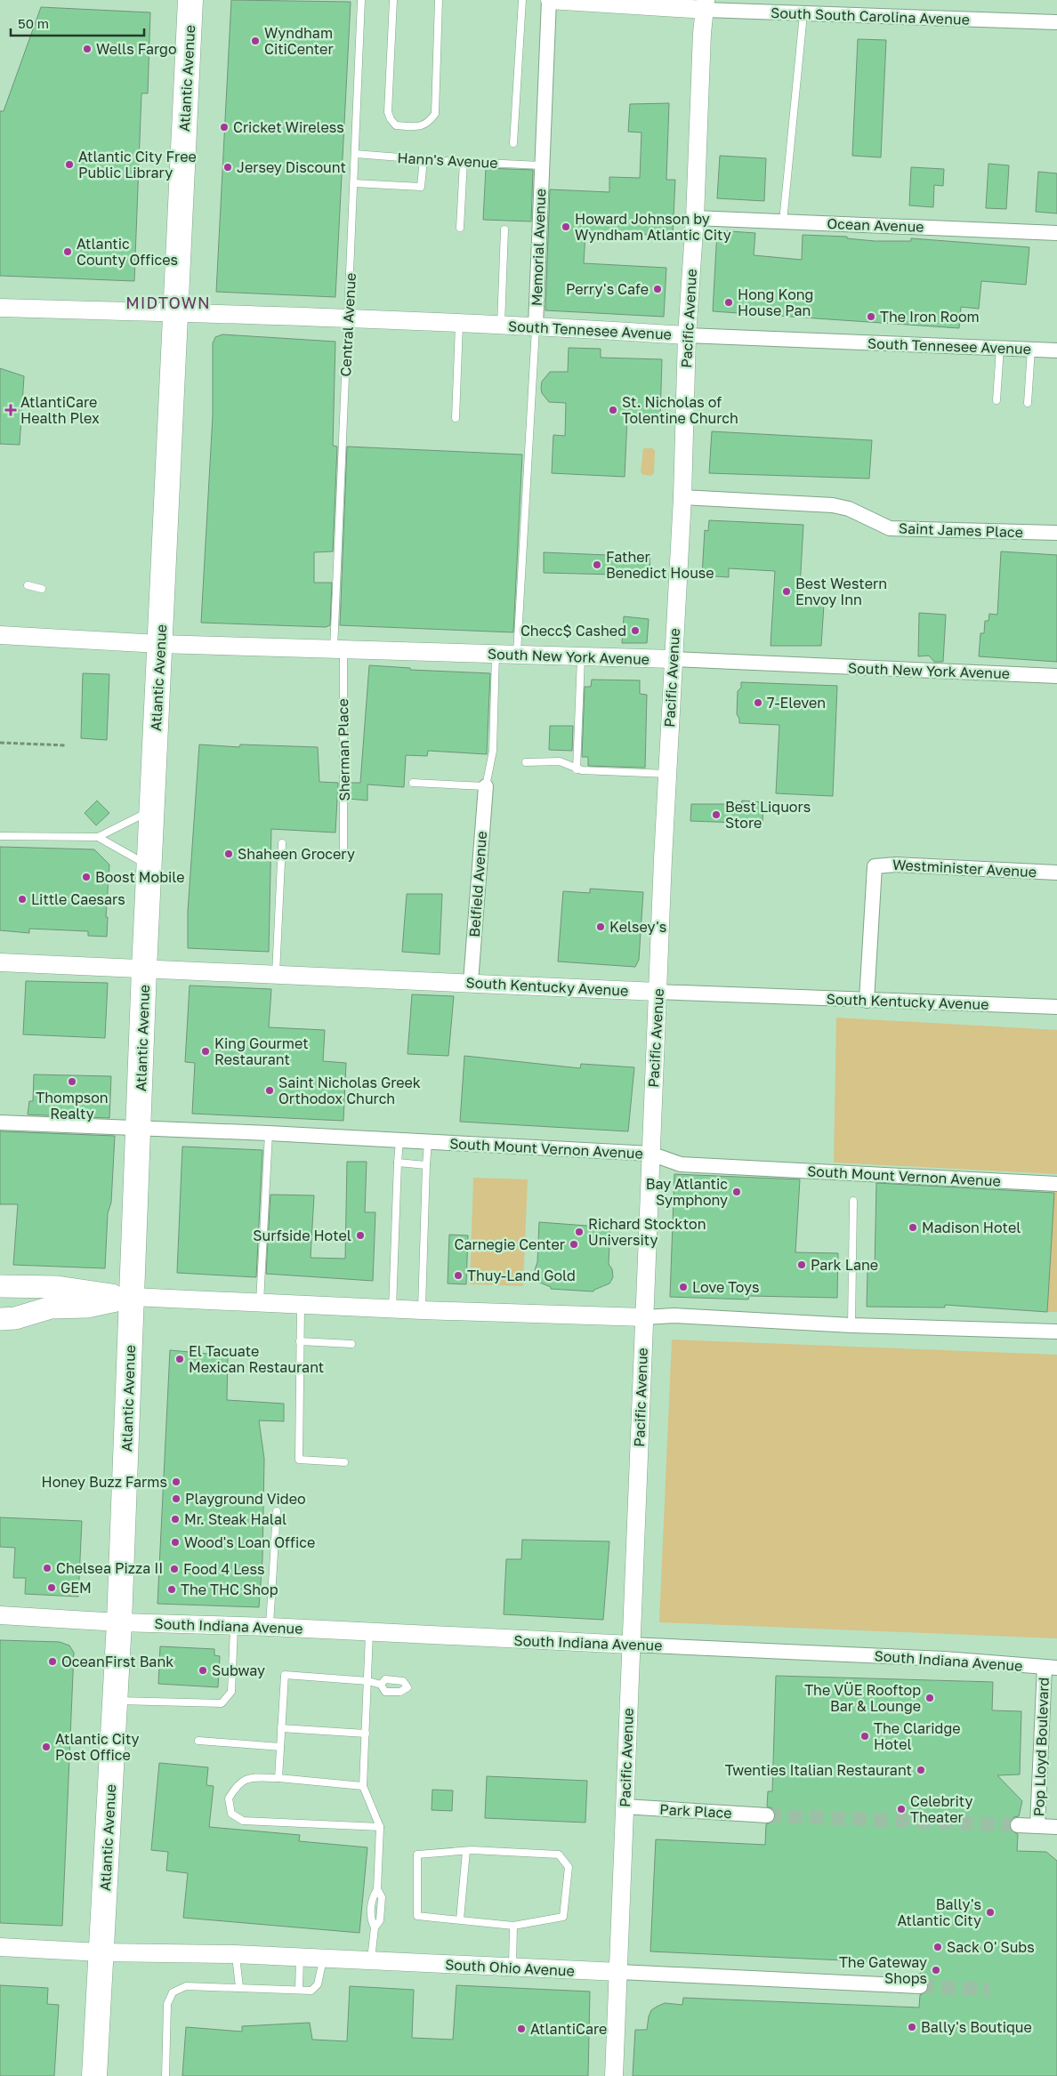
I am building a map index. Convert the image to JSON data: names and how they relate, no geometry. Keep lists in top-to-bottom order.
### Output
{
  "streets": {
    "highway": ["Atlantic Avenue"],
    "street": [
      "South South Carolina Avenue",
      "Ocean Avenue",
      "Memorial Avenue",
      "Pacific Avenue",
      "South Tennesee Avenue",
      "Saint James Place",
      "South New York Avenue",
      "Westminister Avenue",
      "Belfield Avenue",
      "South Kentucky Avenue",
      "South Mount Vernon Avenue",
      "South Indiana Avenue",
      "Pop Lloyd Boulevard",
      "Park Place",
      "South Ohio Avenue"
    ],
    "lane": ["Hann's Avenue", "Central Avenue", "Sherman Place"]
  },
  "crossings": [
    ["South South Carolina Avenue", "Memorial Avenue"],
    ["South South Carolina Avenue", "Pacific Avenue"],
    ["Atlantic Avenue", "South Tennesee Avenue"],
    ["Atlantic Avenue", "South New York Avenue"],
    ["Atlantic Avenue", "South Kentucky Avenue"],
    ["Atlantic Avenue", "South Mount Vernon Avenue"],
    ["Atlantic Avenue", "South Indiana Avenue"],
    ["Atlantic Avenue", "South Ohio Avenue"],
    ["Hann's Avenue", "Memorial Avenue"],
    ["Hann's Avenue", "Central Avenue"],
    ["Ocean Avenue", "Pacific Avenue"],
    ["Memorial Avenue", "South Tennesee Avenue"],
    ["Memorial Avenue", "South New York Avenue"],
    ["Pacific Avenue", "South Tennesee Avenue"],
    ["Pacific Avenue", "Saint James Place"],
    ["Pacific Avenue", "South New York Avenue"],
    ["Pacific Avenue", "South Kentucky Avenue"],
    ["Pacific Avenue", "South Mount Vernon Avenue"],
    ["Pacific Avenue", "South Indiana Avenue"],
    ["Pacific Avenue", "Park Place"],
    ["Pacific Avenue", "South Ohio Avenue"],
    ["Central Avenue", "South Tennesee Avenue"],
    ["Central Avenue", "South New York Avenue"],
    ["Central Avenue", "Sherman Place"],
    ["South New York Avenue", "Sherman Place"],
    ["Westminister Avenue", "South Kentucky Avenue"],
    ["Belfield Avenue", "South Kentucky Avenue"],
    ["South Indiana Avenue", "Pop Lloyd Boulevard"]
  ],
  "districts": ["MIDTOWN"],
  "places": {
    "other": [
      "Wyndham CitiCenter",
      "Wells Fargo",
      "Cricket Wireless",
      "Atlantic City Free Public Library",
      "Jersey Discount",
      "Howard Johnson by Wyndham Atlantic City",
      "Atlantic County Offices",
      "Perry's Cafe",
      "Hong Kong House Pan",
      "The Iron Room",
      "St. Nicholas of Tolentine Church",
      "Father Benedict House",
      "Best Western Envoy Inn",
      "Checc$ Cashed",
      "7-Eleven",
      "Best Liquors Store",
      "Shaheen Grocery",
      "Boost Mobile",
      "Little Caesars",
      "Kelsey's",
      "King Gourmet Restaurant",
      "Thompson Realty",
      "Saint Nicholas Greek Orthodox Church",
      "Bay Atlantic Symphony",
      "Madison Hotel",
      "Richard Stockton University",
      "Surfside Hotel",
      "Carnegie Center",
      "Park Lane",
      "Thuy-Land Gold",
      "Love Toys",
      "El Tacuate Mexican Restaurant",
      "Honey Buzz Farms",
      "Playground Video",
      "Mr. Steak Halal",
      "Wood's Loan Office",
      "Chelsea Pizza II",
      "Food 4 Less",
      "GEM",
      "The THC Shop",
      "OceanFirst Bank",
      "Subway",
      "The VÜE Rooftop Bar & Lounge",
      "The Claridge Hotel",
      "Atlantic City Post Office",
      "Twenties Italian Restaurant",
      "Celebrity Theater",
      "Bally's Atlantic City",
      "Sack O' Subs",
      "The Gateway Shops",
      "Bally's Boutique",
      "AtlantiCare"
    ],
    "health": ["AtlantiCare Health Plex"]
  },
  "scale_bar": "50 m"
}
